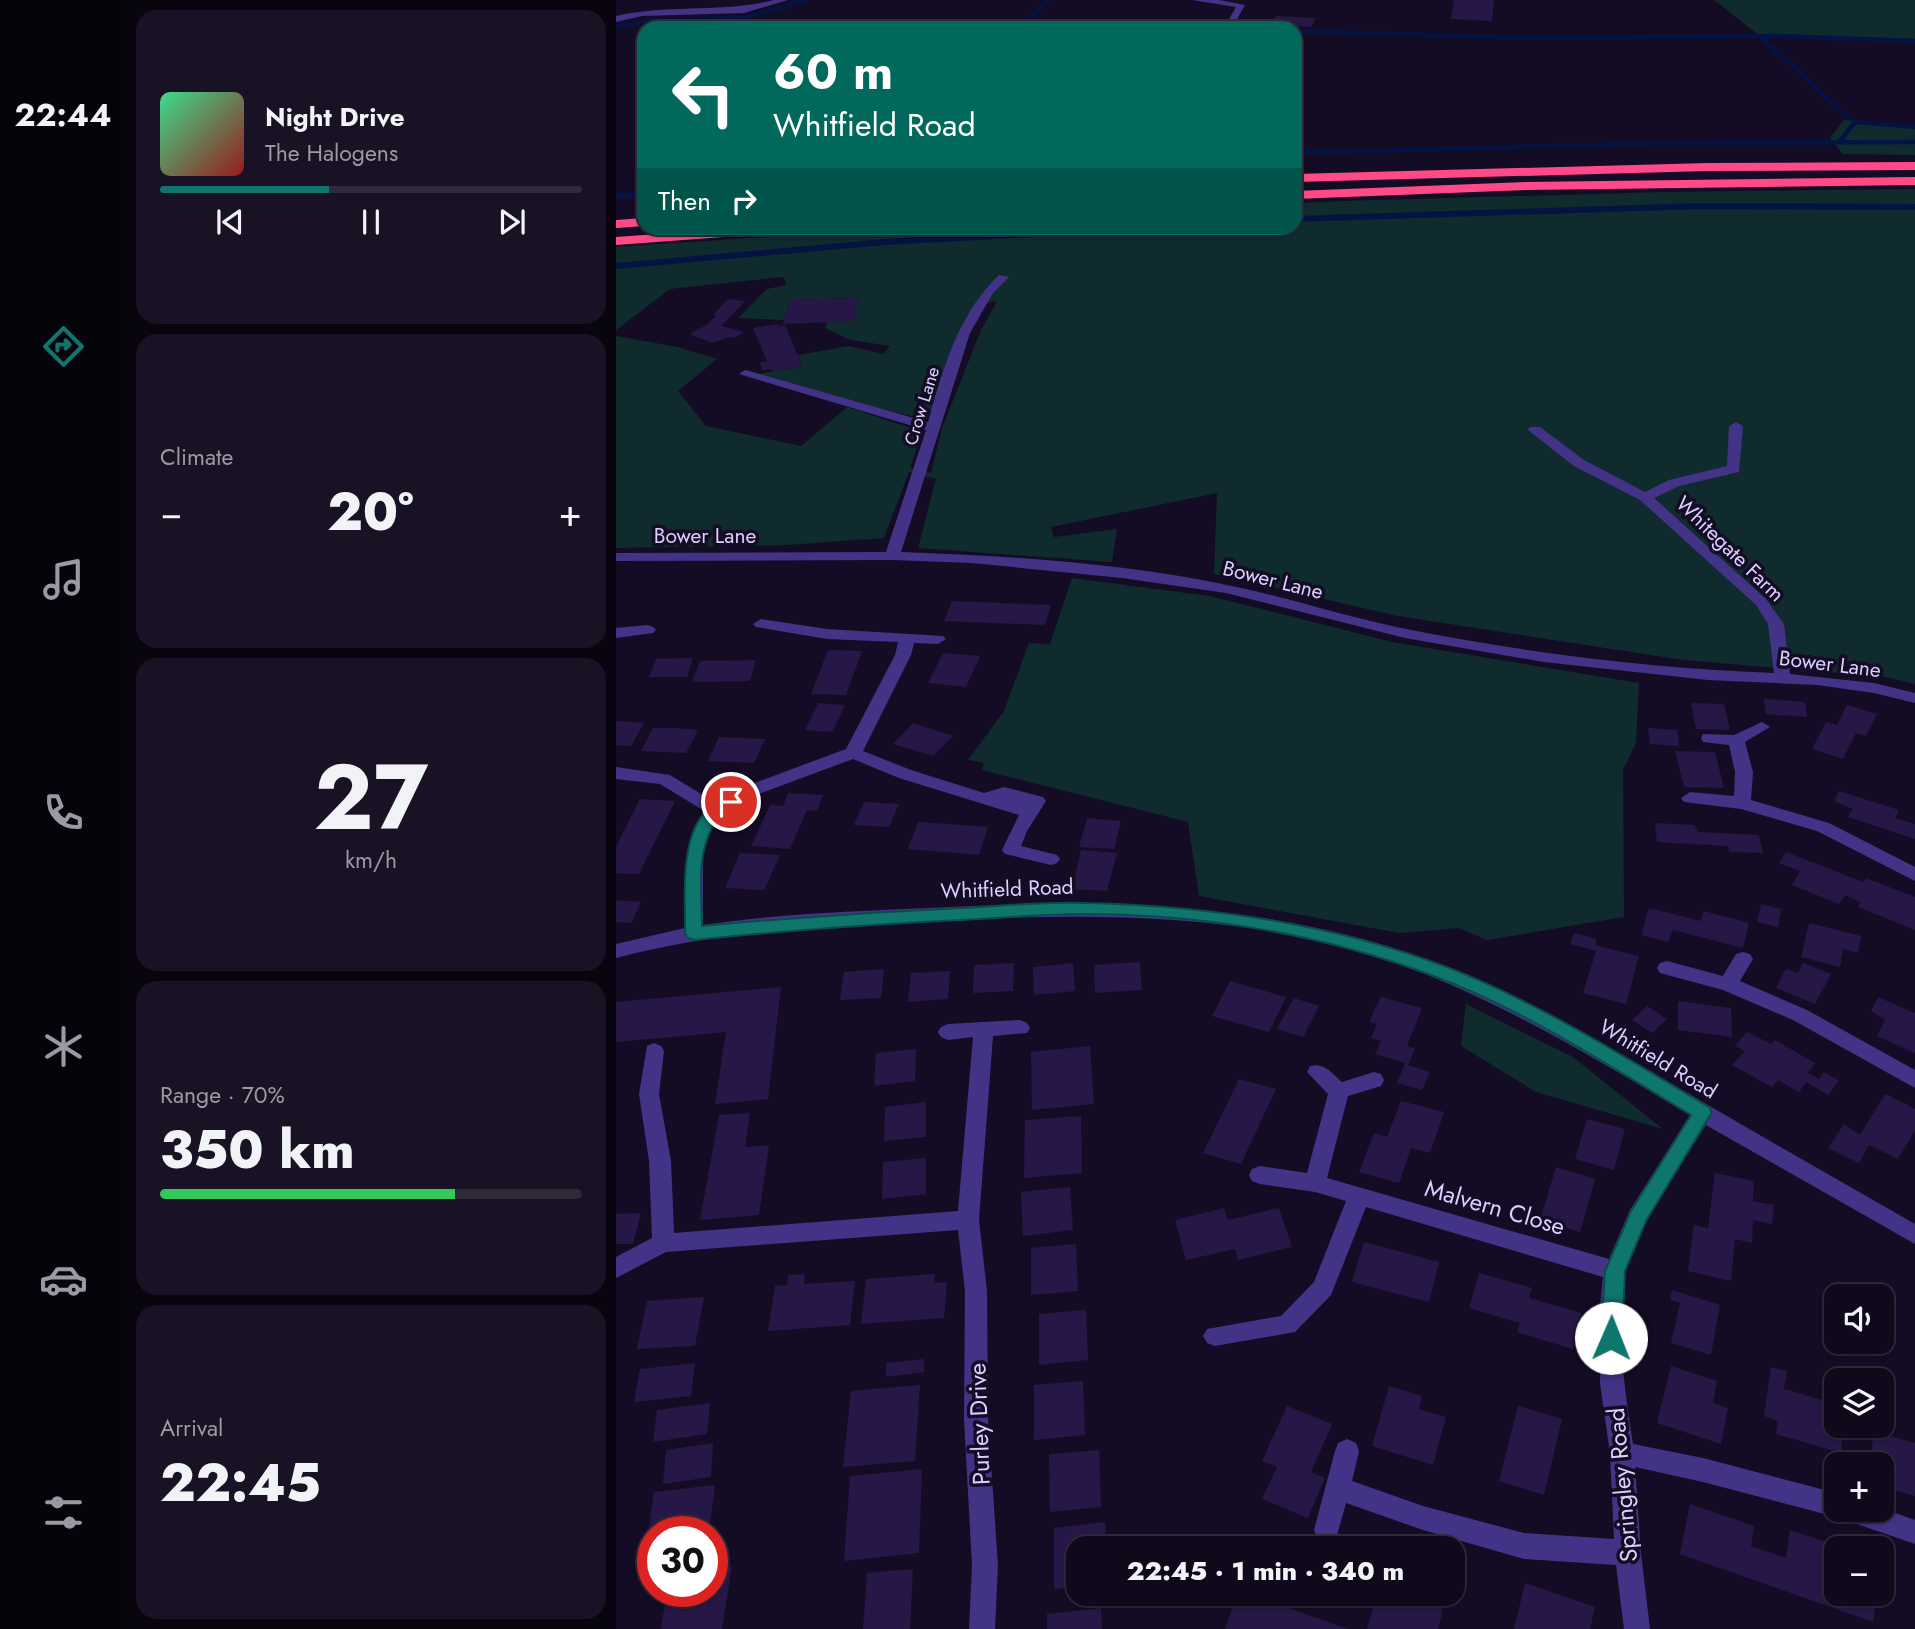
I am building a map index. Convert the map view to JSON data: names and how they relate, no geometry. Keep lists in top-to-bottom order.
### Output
{
  "streets": {
    "street": [
      "Crow Lane",
      "Bower Lane",
      "Whitegate Farm",
      "Whitfield Road",
      "Malvern Close",
      "Purley Drive",
      "Springley Road"
    ]
  },
  "crossings": [
    ["Crow Lane", "Bower Lane"],
    ["Bower Lane", "Whitegate Farm"],
    ["Whitfield Road", "Springley Road"],
    ["Malvern Close", "Springley Road"]
  ],
  "page": {
    "tabs": "22:44",
    "turn": ["60 m", "Whitfield Road"],
    "song": ["Night Drive", "The Halogens"],
    "then": "Then",
    "tile": [
      "Climate",
      ["27", "km/h"],
      ["Range · 70%", "350 km"],
      ["Arrival", "22:45"]
    ],
    "heat": ["−", "20°", "+"],
    "map_buttons": ["+", "−"],
    "limit": "30",
    "trip": "22:45 · 1 min · 340 m"
  }
}
